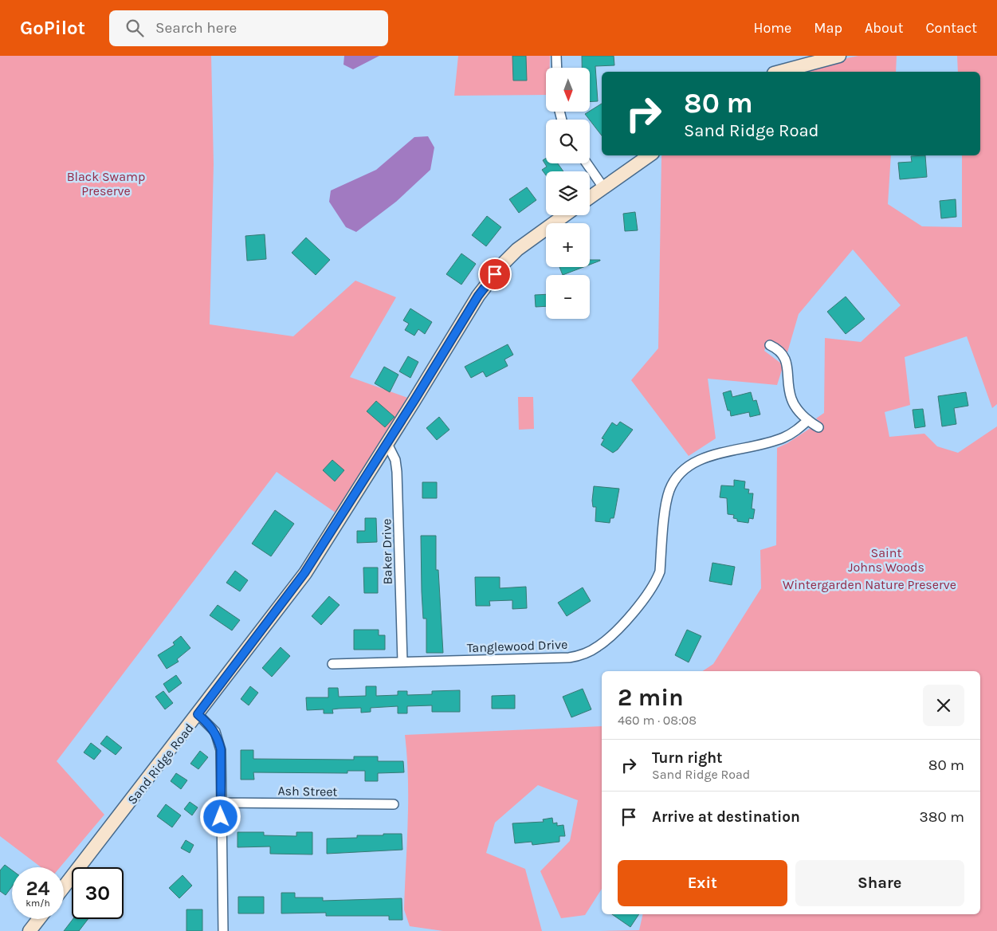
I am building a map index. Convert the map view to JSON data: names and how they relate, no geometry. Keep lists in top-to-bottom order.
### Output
{
  "streets": {
    "street": [
      "Baker Drive",
      "Tanglewood Drive",
      "Sand Ridge Road",
      "Ash Street"
    ]
  },
  "crossings": [
    ["Baker Drive", "Tanglewood Drive"],
    ["Baker Drive", "Sand Ridge Road"]
  ],
  "parks": ["Black Swamp Preserve", "Saint Johns Woods", "Wintergarden Nature Preserve"],
  "north": "bottom",
  "page": {
    "header": "GoPilot",
    "search": "Search here",
    "nav": [
      "Home",
      "Map",
      "About",
      "Contact"
    ],
    "map_buttons": ["+", "−"],
    "turn": ["80 m", "Sand Ridge Road"],
    "heading": ["2 min", "460 m · 08:08"],
    "list": [
      {
        "name": "Turn right",
        "note": "Sand Ridge Road",
        "value": "80 m"
      },
      {
        "name": "Arrive at destination",
        "value": "380 m"
      }
    ],
    "buttons": ["Exit", "Share"],
    "speed": "24 km/h",
    "limit": "30"
  }
}
